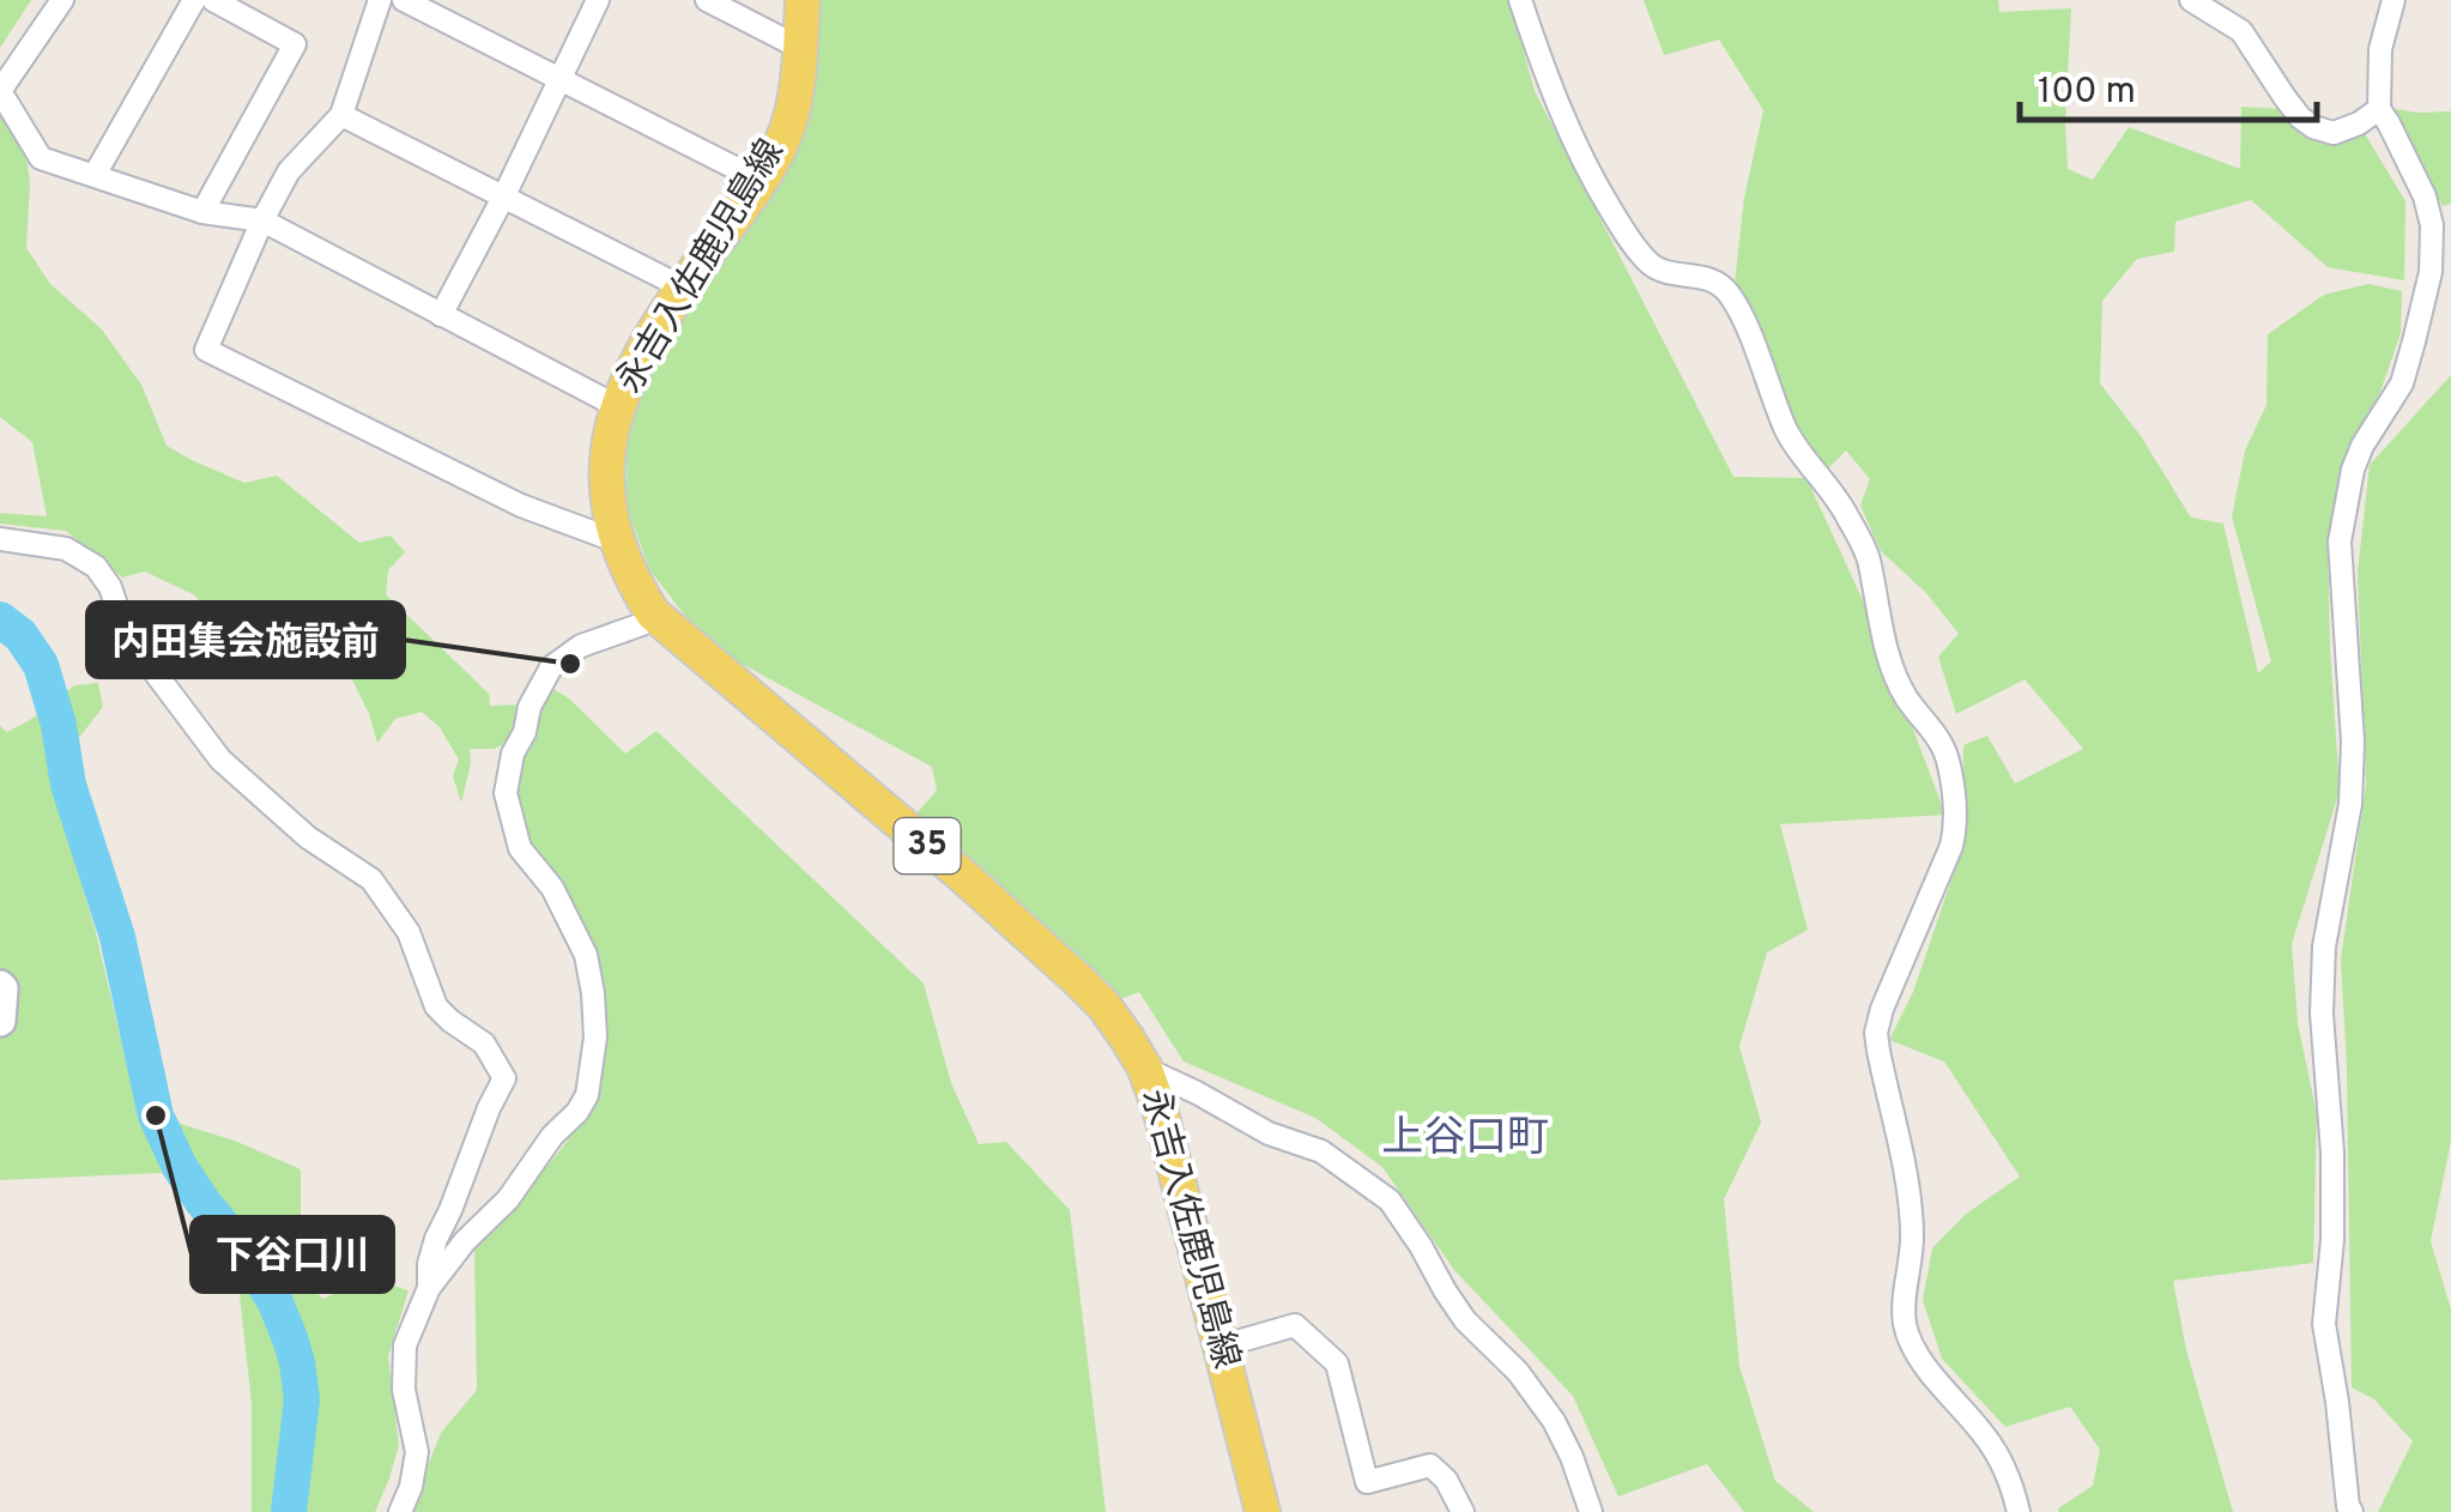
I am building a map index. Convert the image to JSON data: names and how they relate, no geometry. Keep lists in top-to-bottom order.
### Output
{
  "streets": {
    "main road": ["永吉入佐鹿児島線", "35"]
  },
  "districts": ["上谷口町"],
  "places": ["内田集会施設前", "下谷口川"],
  "scale_bar": "100 m"
}
